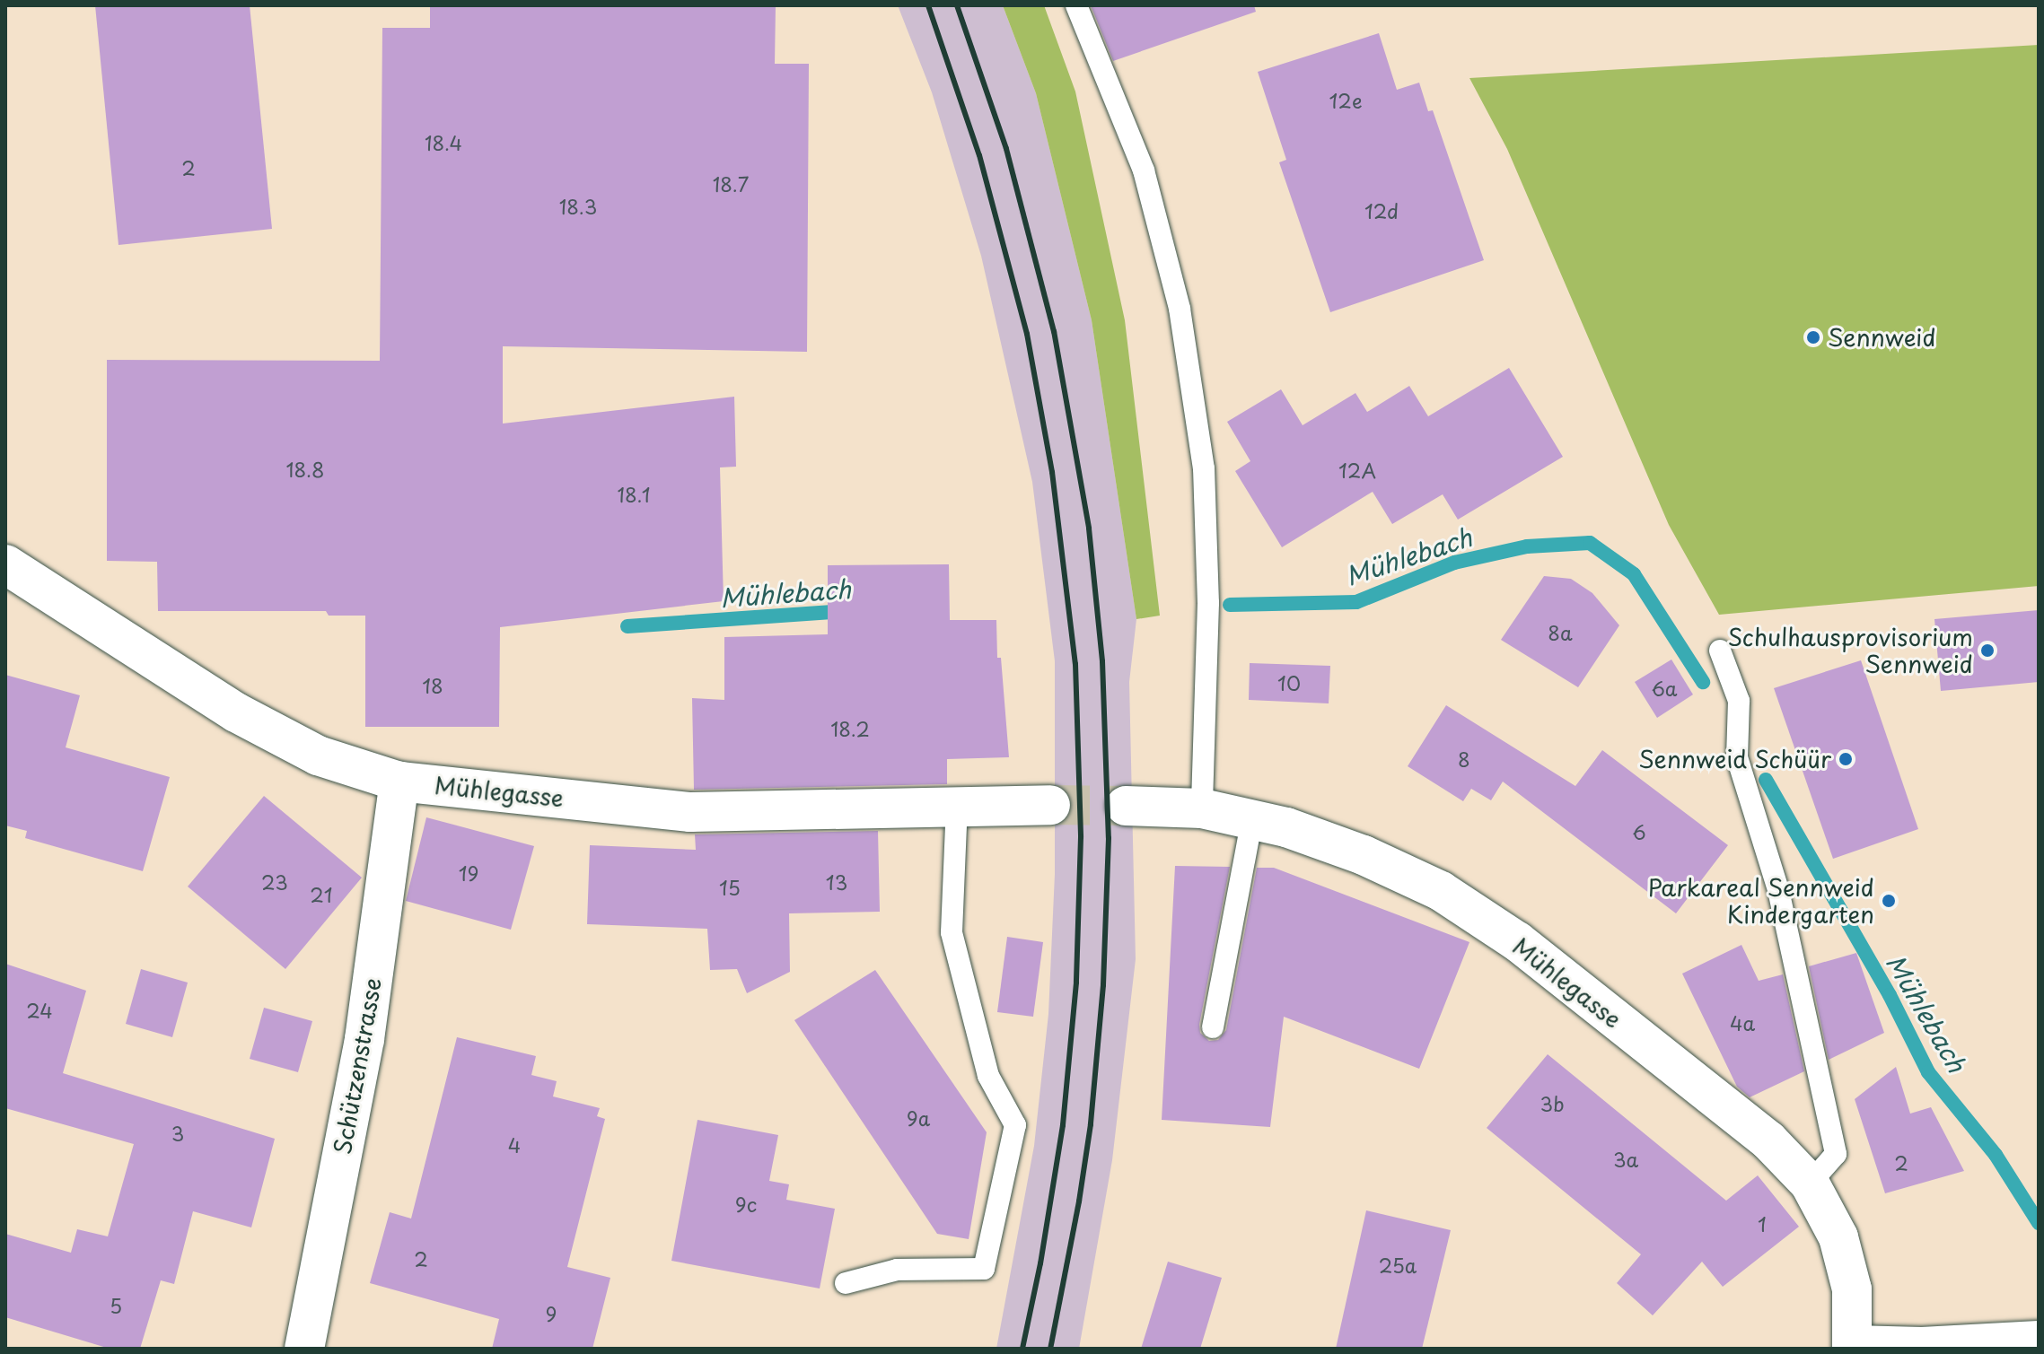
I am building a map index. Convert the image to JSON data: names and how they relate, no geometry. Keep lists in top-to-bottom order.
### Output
{
  "streets": {
    "street": ["Mühlegasse", "Schützenstrasse"]
  },
  "crossings": [
    ["Mühlegasse", "Schützenstrasse"]
  ],
  "water": ["Mühlebach"],
  "places": [
    "Sennweid",
    "Schulhausprovisorium Sennweid",
    "Sennweid Schüür",
    "Parkareal Sennweid Kindergarten"
  ],
  "house_numbers": [
    "12e",
    "18.4",
    "2",
    "18.7",
    "18.3",
    "12d",
    "18.8",
    "12A",
    "18.1",
    "8a",
    "10",
    "18",
    "6a",
    "18.2",
    "8",
    "6",
    "19",
    "23",
    "13",
    "15",
    "21",
    "24",
    "4a",
    "3b",
    "9a",
    "3",
    "4",
    "3a",
    "2",
    "9c",
    "1",
    "2",
    "25a",
    "5",
    "9"
  ]
}
